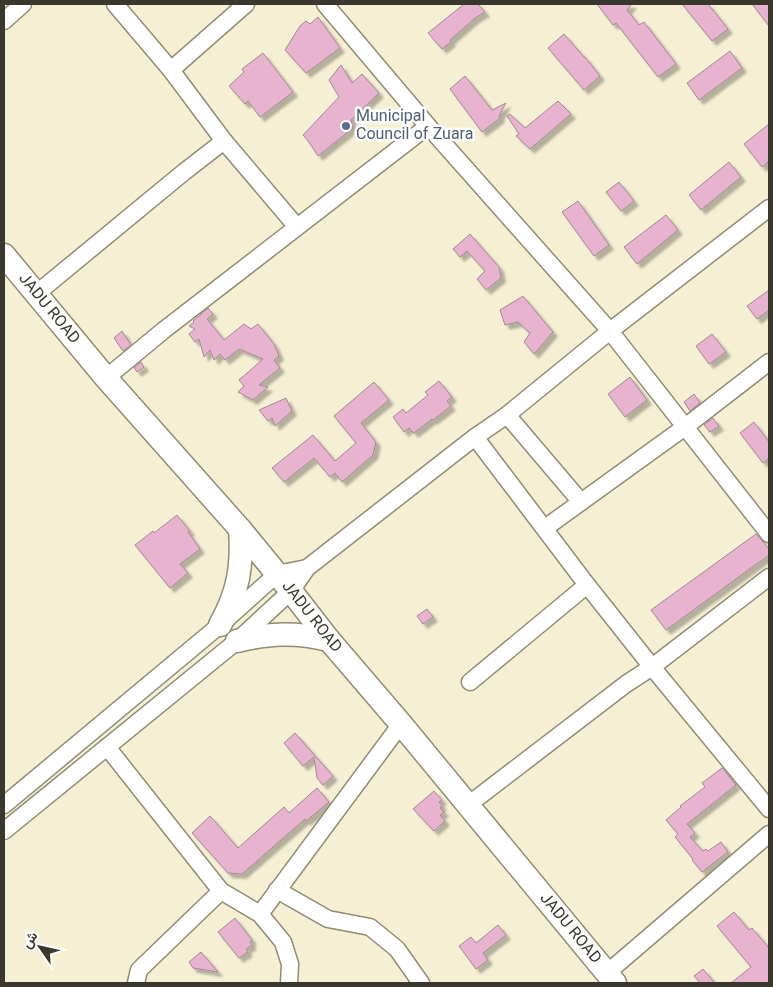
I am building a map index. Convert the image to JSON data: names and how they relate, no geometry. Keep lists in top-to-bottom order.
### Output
{
  "streets": {
    "highway": ["JADU ROAD"]
  },
  "places": ["Municipal Council of Zuara"],
  "north": "top left"
}
